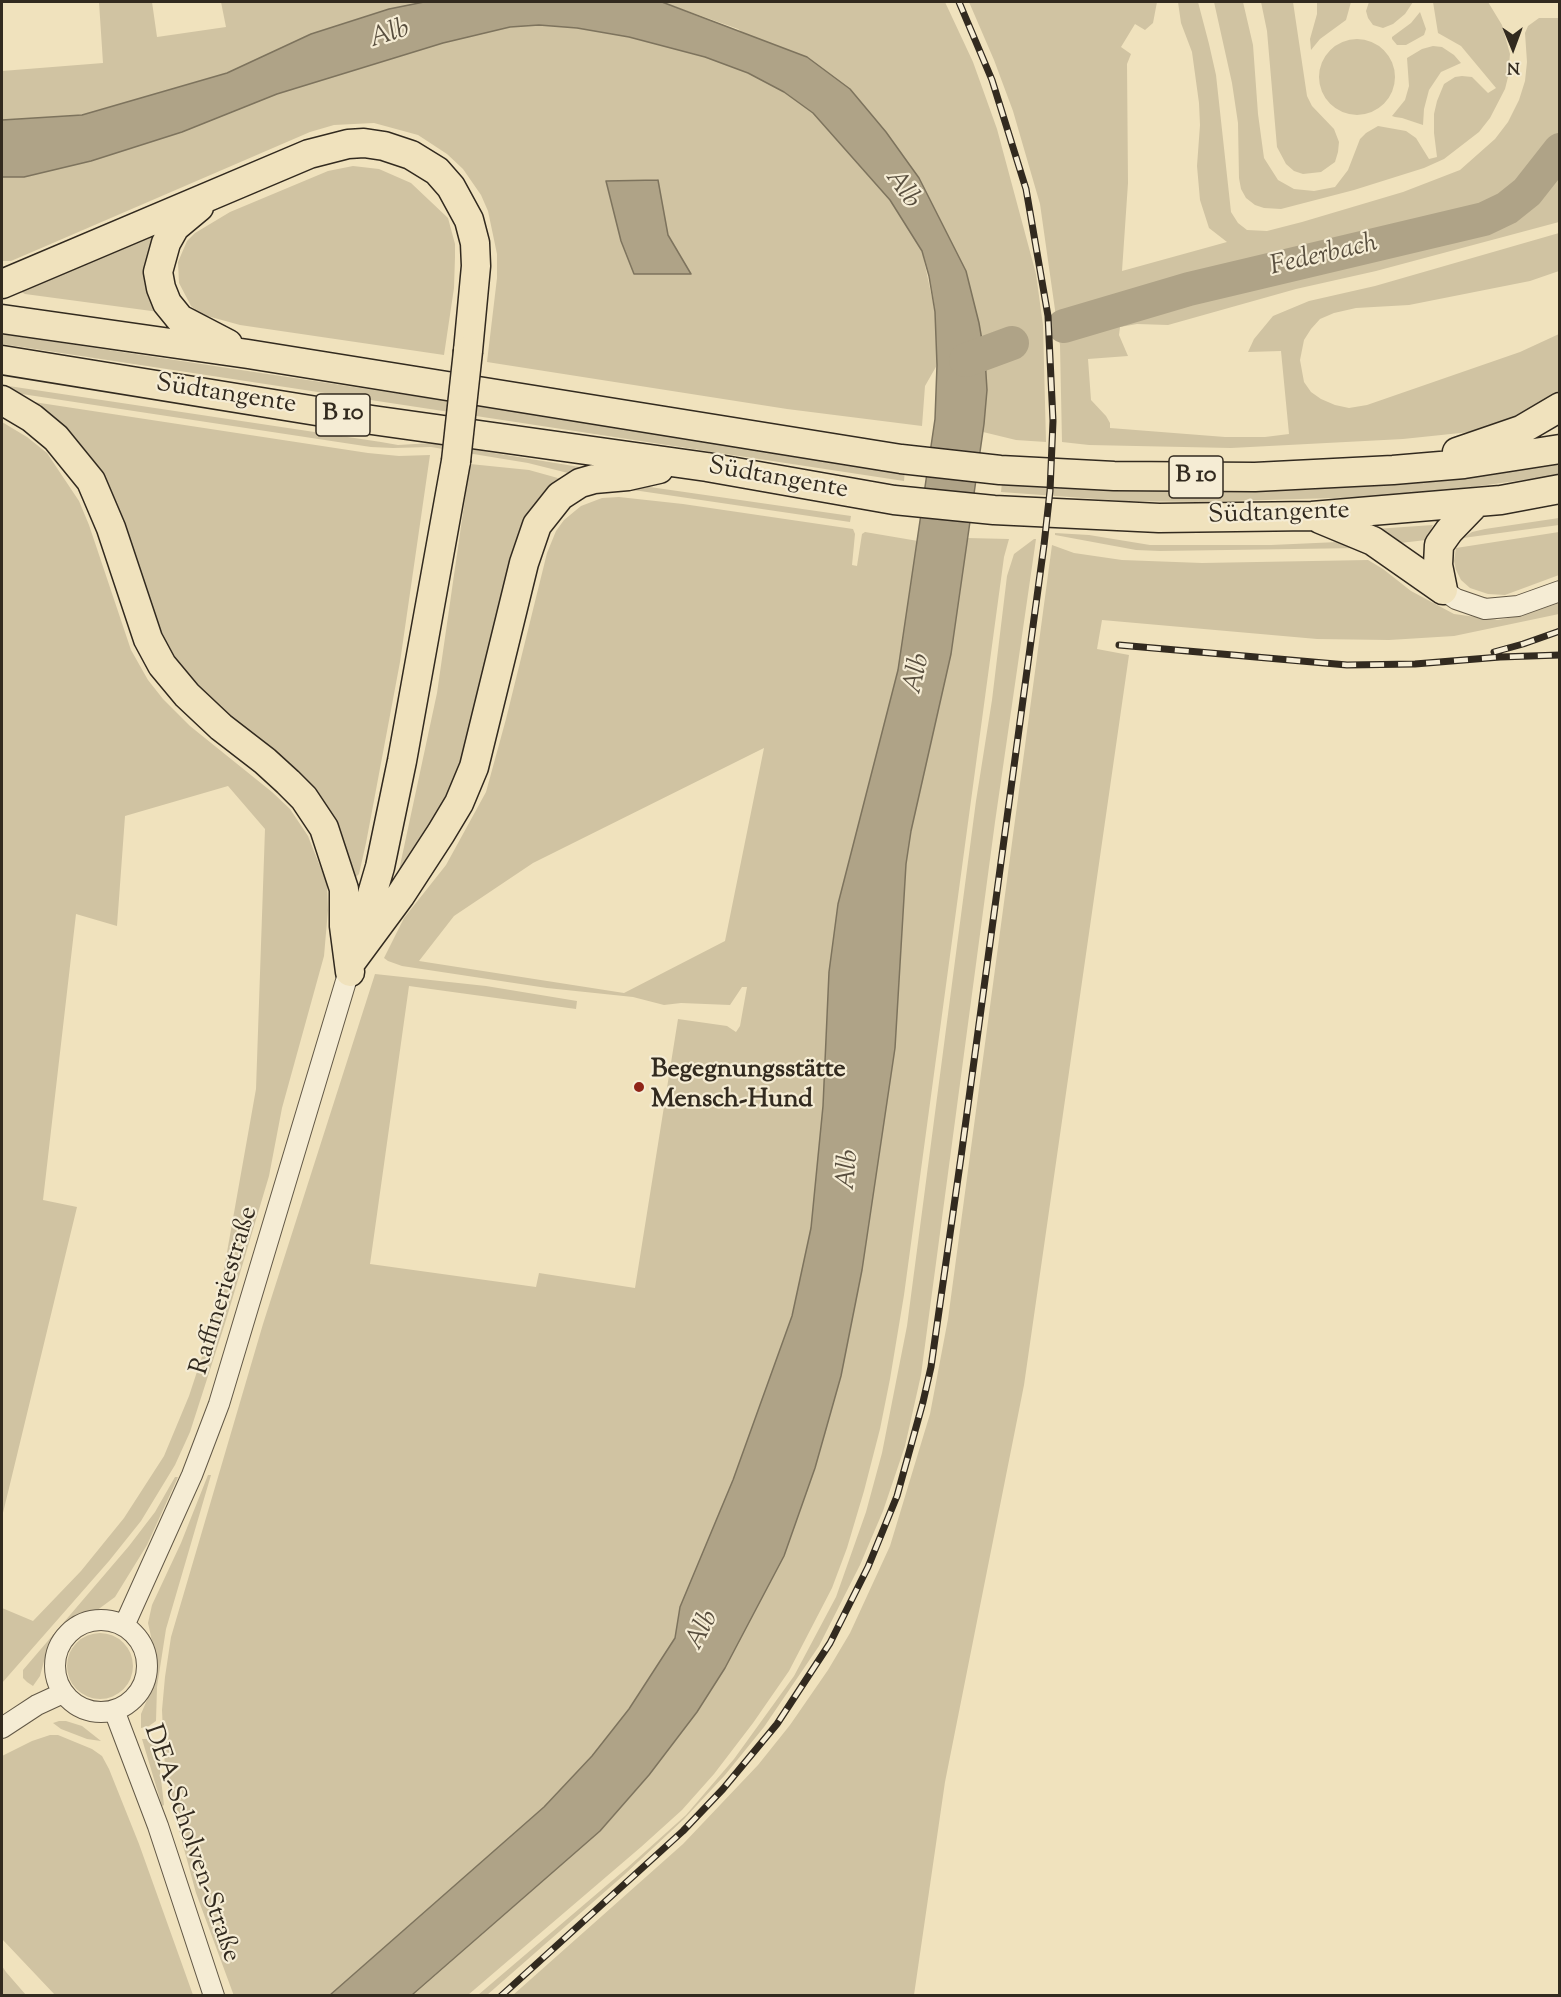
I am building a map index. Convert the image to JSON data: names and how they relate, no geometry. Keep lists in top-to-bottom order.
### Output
{
  "streets": {
    "highway": ["Südtangente", "B 10"],
    "street": ["Raffineriestraße", "DEA-Scholven-Straße"]
  },
  "crossings": [
    ["Raffineriestraße", "DEA-Scholven-Straße"]
  ],
  "water": ["Alb", "Federbach"],
  "places": ["Begegnungsstätte Mensch-Hund"],
  "north": "bottom"
}
